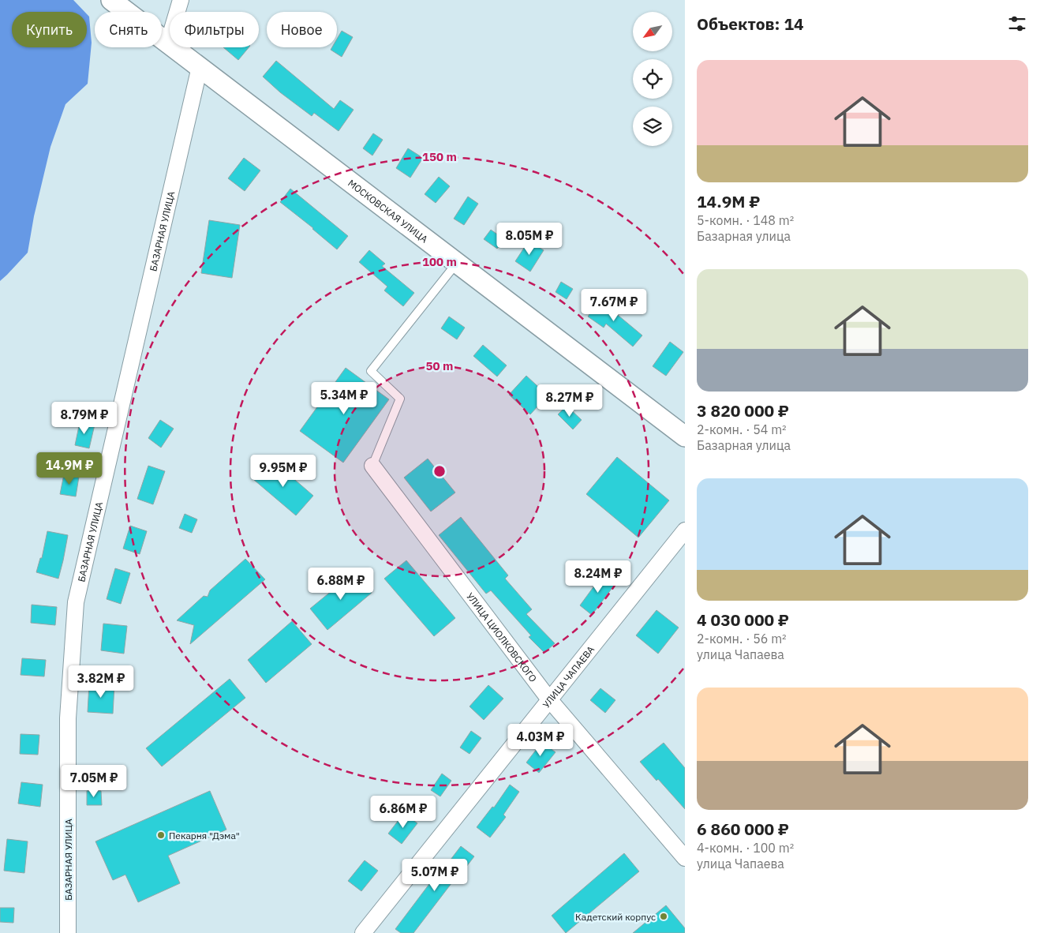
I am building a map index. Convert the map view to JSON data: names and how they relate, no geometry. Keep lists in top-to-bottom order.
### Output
{
  "streets": {
    "street": [
      "МОСКОВСКАЯ УЛИЦА",
      "БАЗАРНАЯ УЛИЦА",
      "УЛИЦА ЦИОЛКОВСКОГО",
      "УЛИЦА ЧАПАЕВА"
    ]
  },
  "crossings": [
    ["МОСКОВСКАЯ УЛИЦА", "БАЗАРНАЯ УЛИЦА"],
    ["УЛИЦА ЦИОЛКОВСКОГО", "УЛИЦА ЧАПАЕВА"]
  ],
  "places": ["Пекарня \"Дэма\"", "Кадетский корпус"],
  "north": "bottom left",
  "page": {
    "heading": "Объектов: 14",
    "chip": [
      "Купить",
      "Снять",
      "Фильтры",
      "Новое"
    ],
    "list": [
      {
        "name": "14.9M ₽",
        "note": "5-комн. · 148 m² · Базарная улица"
      },
      {
        "name": "3 820 000 ₽",
        "note": "2-комн. · 54 m² · Базарная улица"
      },
      {
        "name": "4 030 000 ₽",
        "note": "2-комн. · 56 m² · улица Чапаева"
      },
      {
        "name": "6 860 000 ₽",
        "note": "4-комн. · 100 m² · улица Чапаева"
      }
    ],
    "price": [
      "8.05M ₽",
      "7.67M ₽",
      "5.34M ₽",
      "8.27M ₽",
      "8.79M ₽",
      "14.9M ₽",
      "9.95M ₽",
      "8.24M ₽",
      "6.88M ₽",
      "3.82M ₽",
      "4.03M ₽",
      "7.05M ₽",
      "6.86M ₽",
      "5.07M ₽"
    ]
  },
  "rings": ["150 m", "100 m", "50 m"]
}
